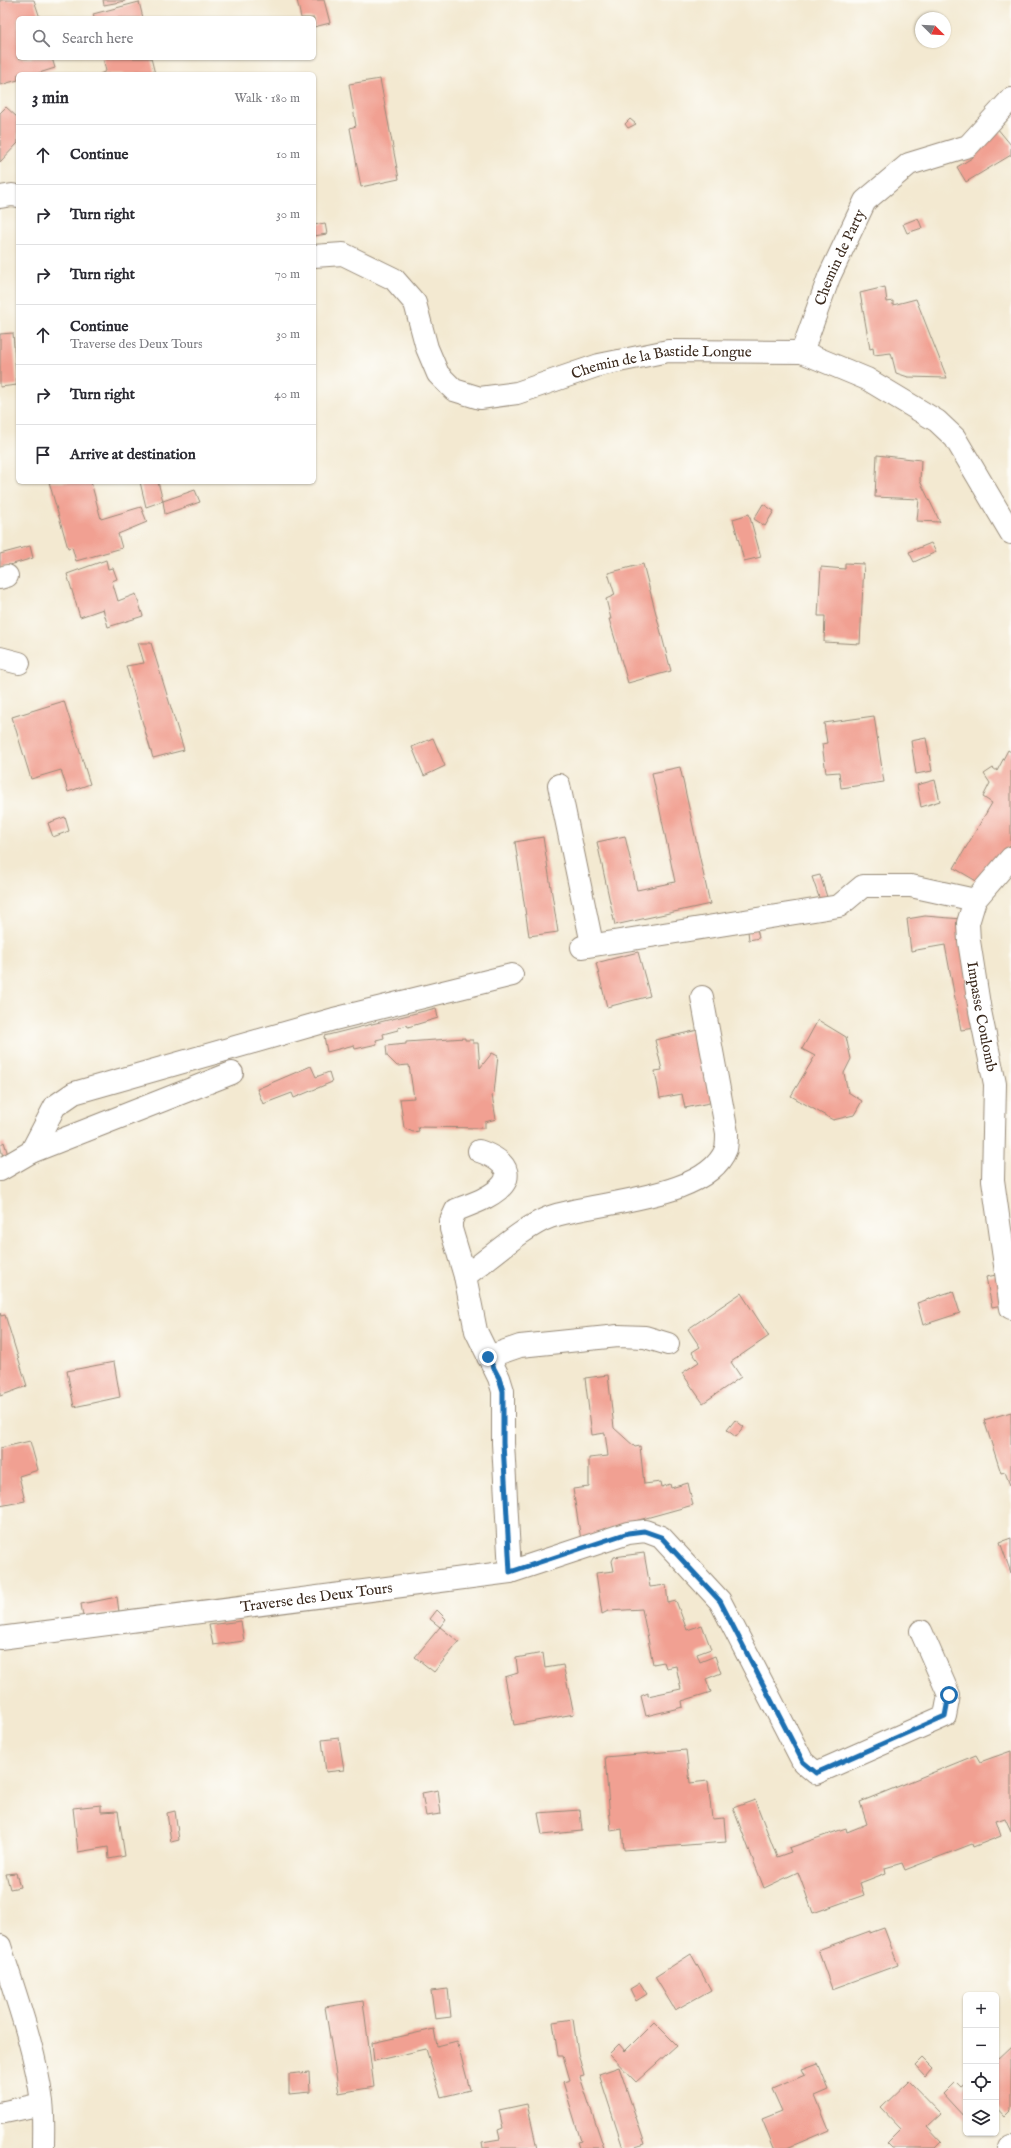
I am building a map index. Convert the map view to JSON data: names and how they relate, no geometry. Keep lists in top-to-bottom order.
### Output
{
  "streets": {
    "street": [
      "Chemin de Party",
      "Chemin de la Bastide Longue",
      "Impasse Coulomb",
      "Traverse des Deux Tours"
    ]
  },
  "crossings": [
    ["Chemin de Party", "Chemin de la Bastide Longue"]
  ],
  "north": "bottom right",
  "page": {
    "search": "Search here",
    "heading": ["3 min", "Walk · 180 m"],
    "list": [
      ["Continue", "10 m"],
      ["Turn right", "30 m"],
      ["Turn right", "70 m"],
      ["Continue", "Traverse des Deux Tours", "30 m"],
      ["Turn right", "40 m"],
      "Arrive at destination"
    ],
    "map_buttons": ["+", "−"]
  }
}
